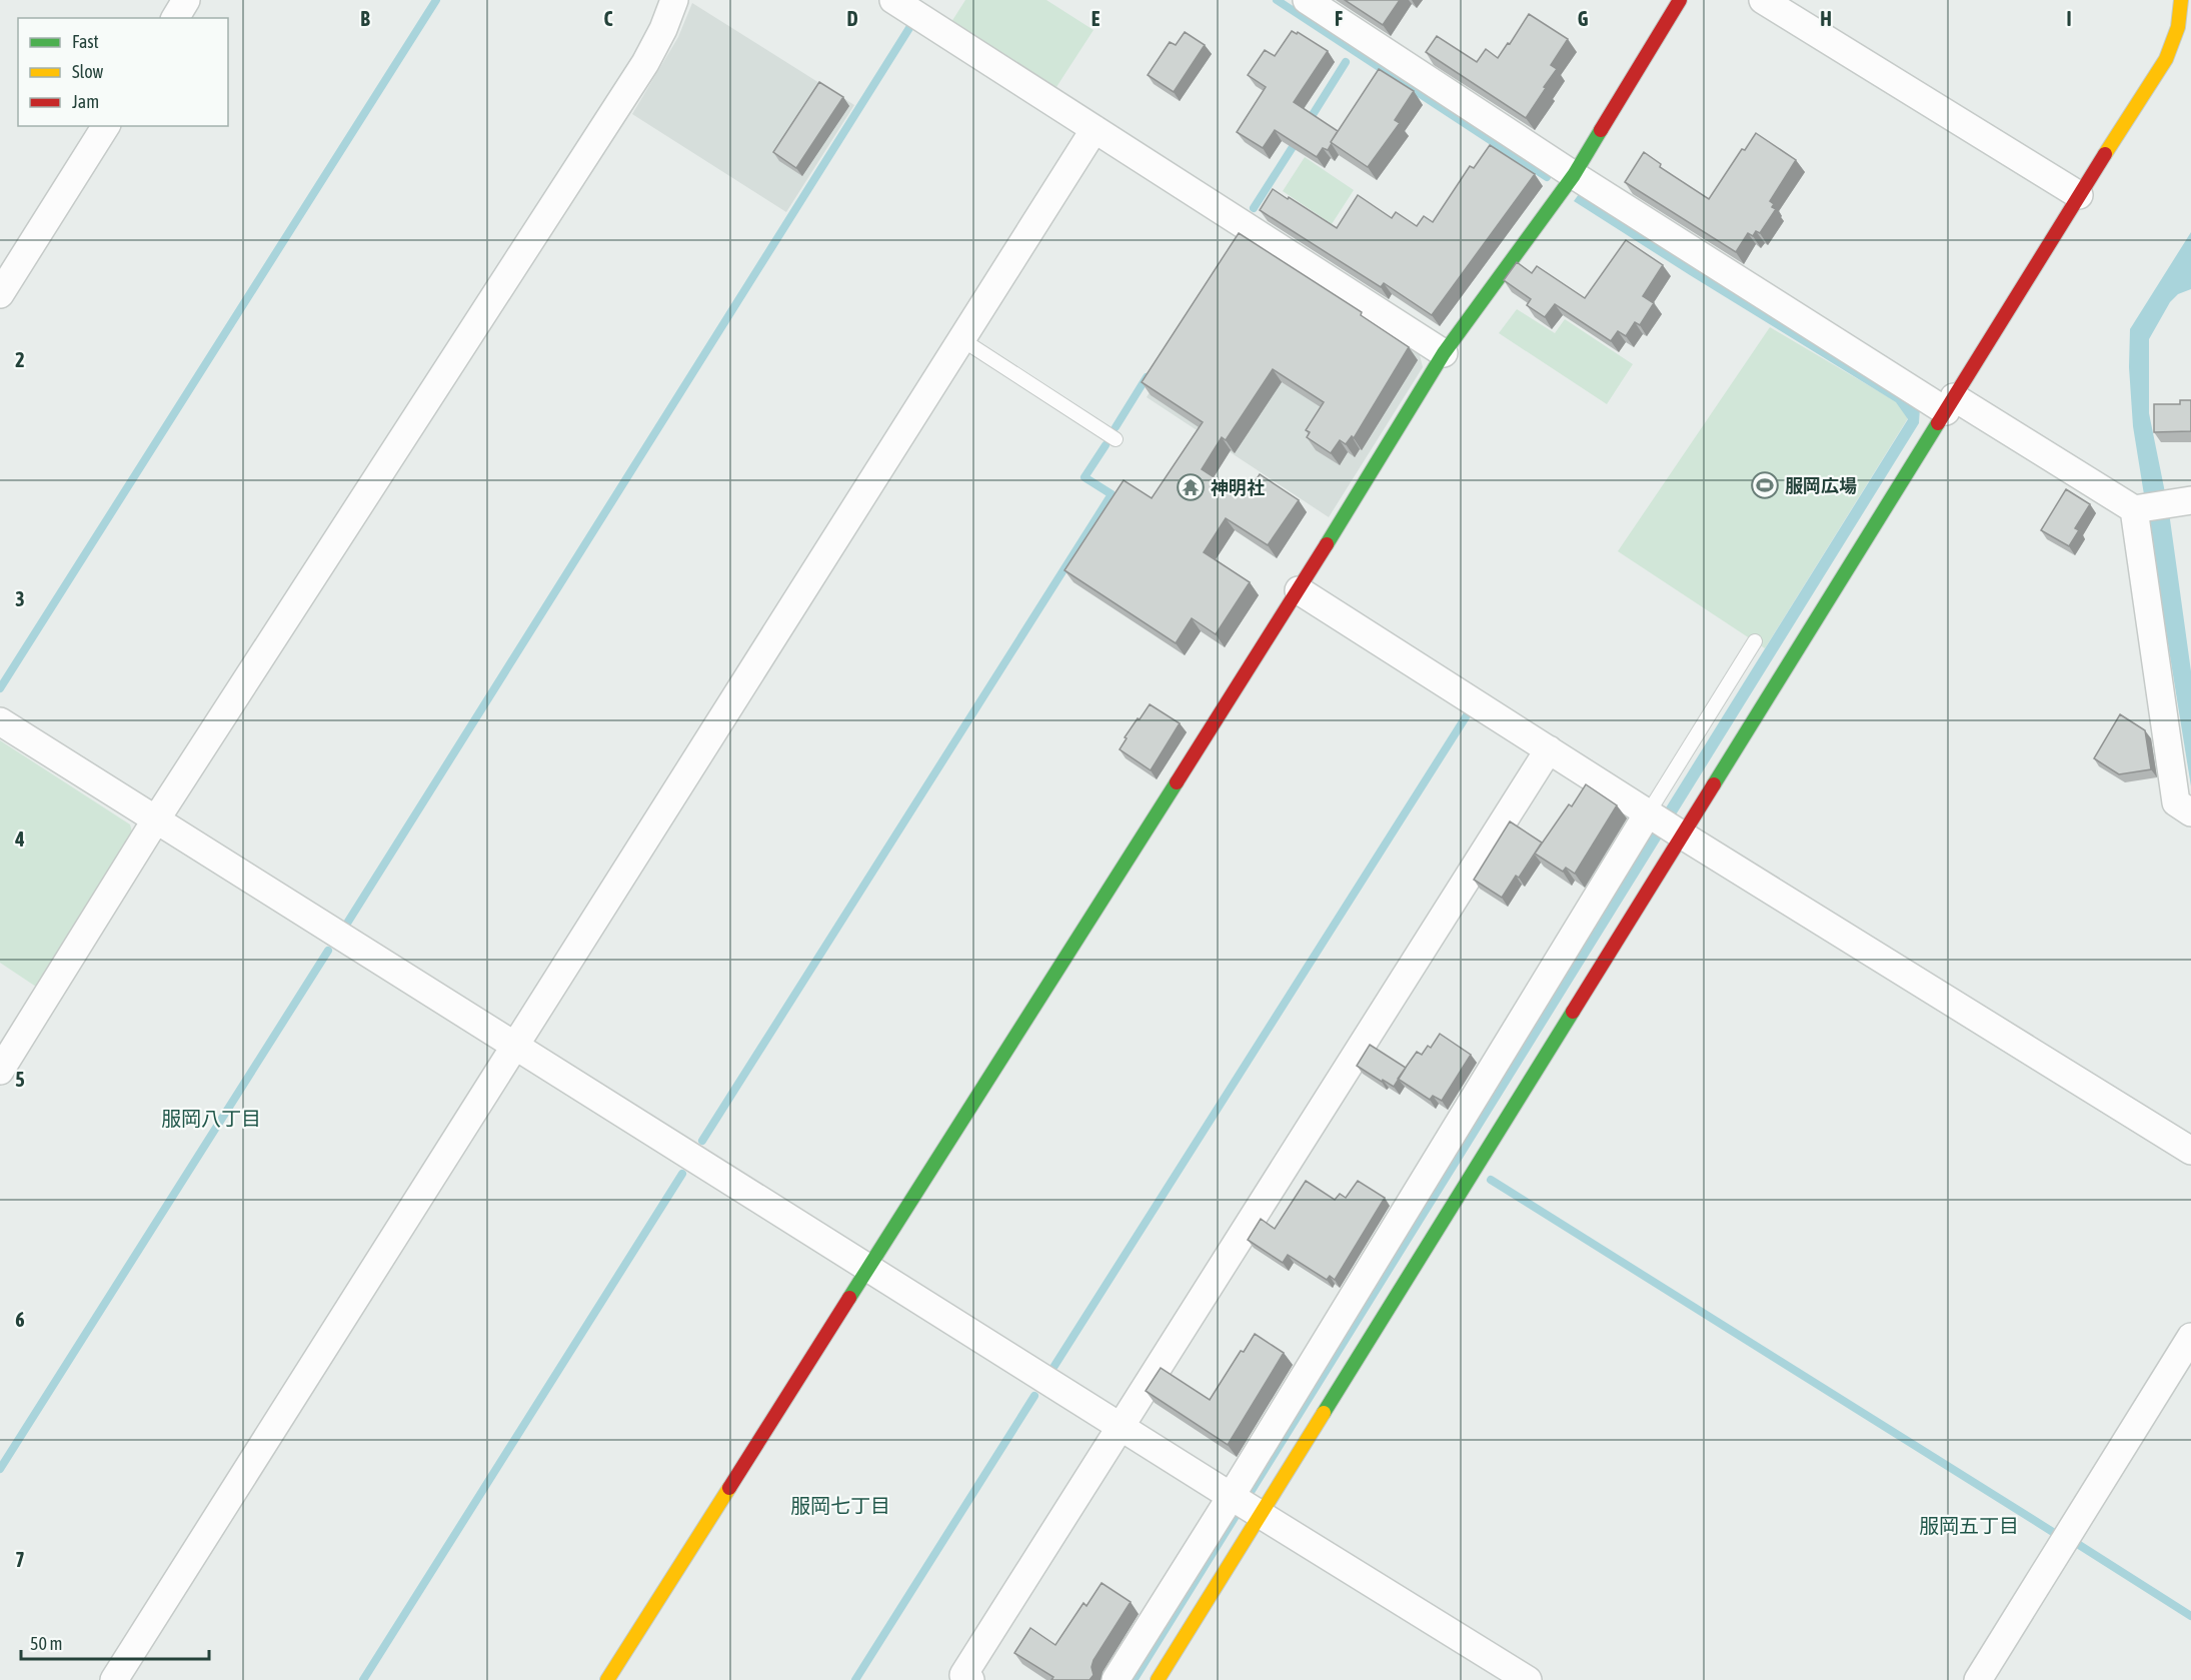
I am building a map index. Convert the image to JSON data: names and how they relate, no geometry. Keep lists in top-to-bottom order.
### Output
{
  "districts": ["服岡八丁目", "服岡七丁目", "服岡五丁目"],
  "places": {
    "sports": ["服岡広場"],
    "temple": ["神明社"]
  },
  "legend": ["Fast", "Slow", "Jam"],
  "scale_bar": "50 m",
  "grid": {
    "columns": [
      "B",
      "C",
      "D",
      "E",
      "F",
      "G",
      "H",
      "I"
    ],
    "rows": [
      "2",
      "3",
      "4",
      "5",
      "6",
      "7"
    ]
  }
}
